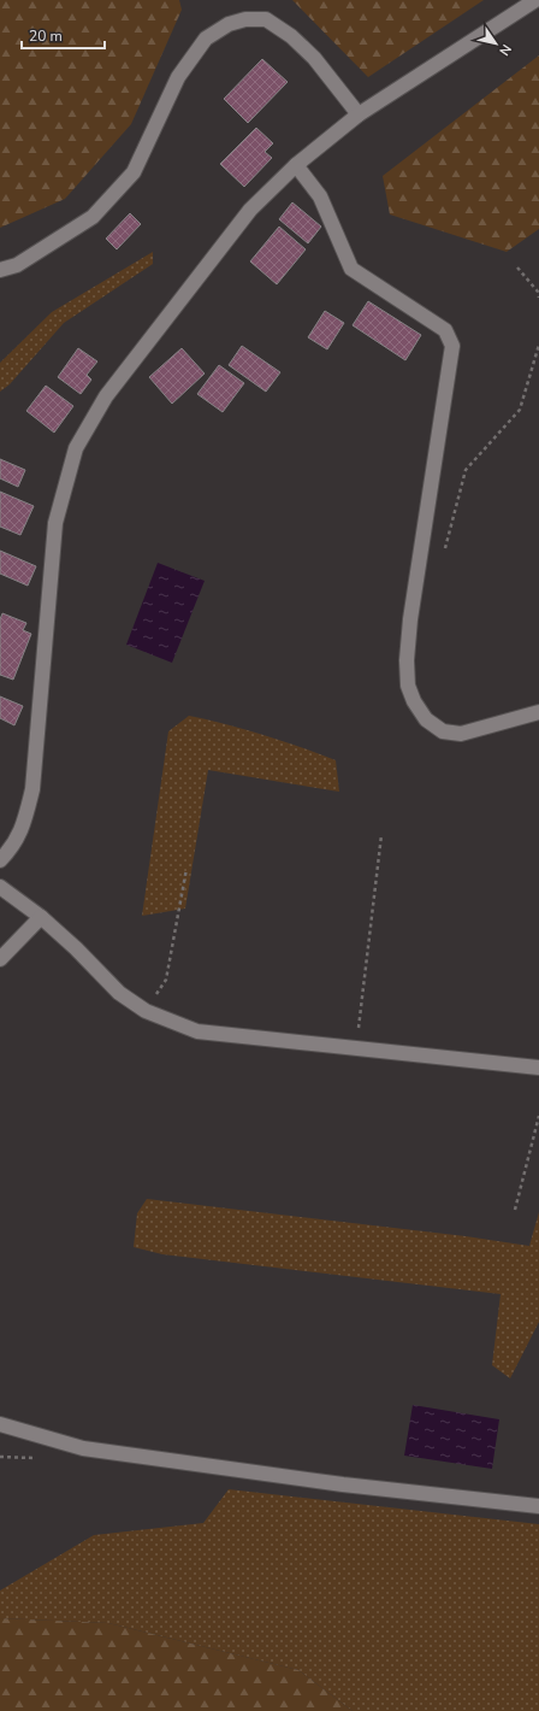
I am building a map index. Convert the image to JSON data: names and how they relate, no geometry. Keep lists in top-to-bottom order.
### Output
{
  "scale_bar": "20 m",
  "north": "bottom right"
}
